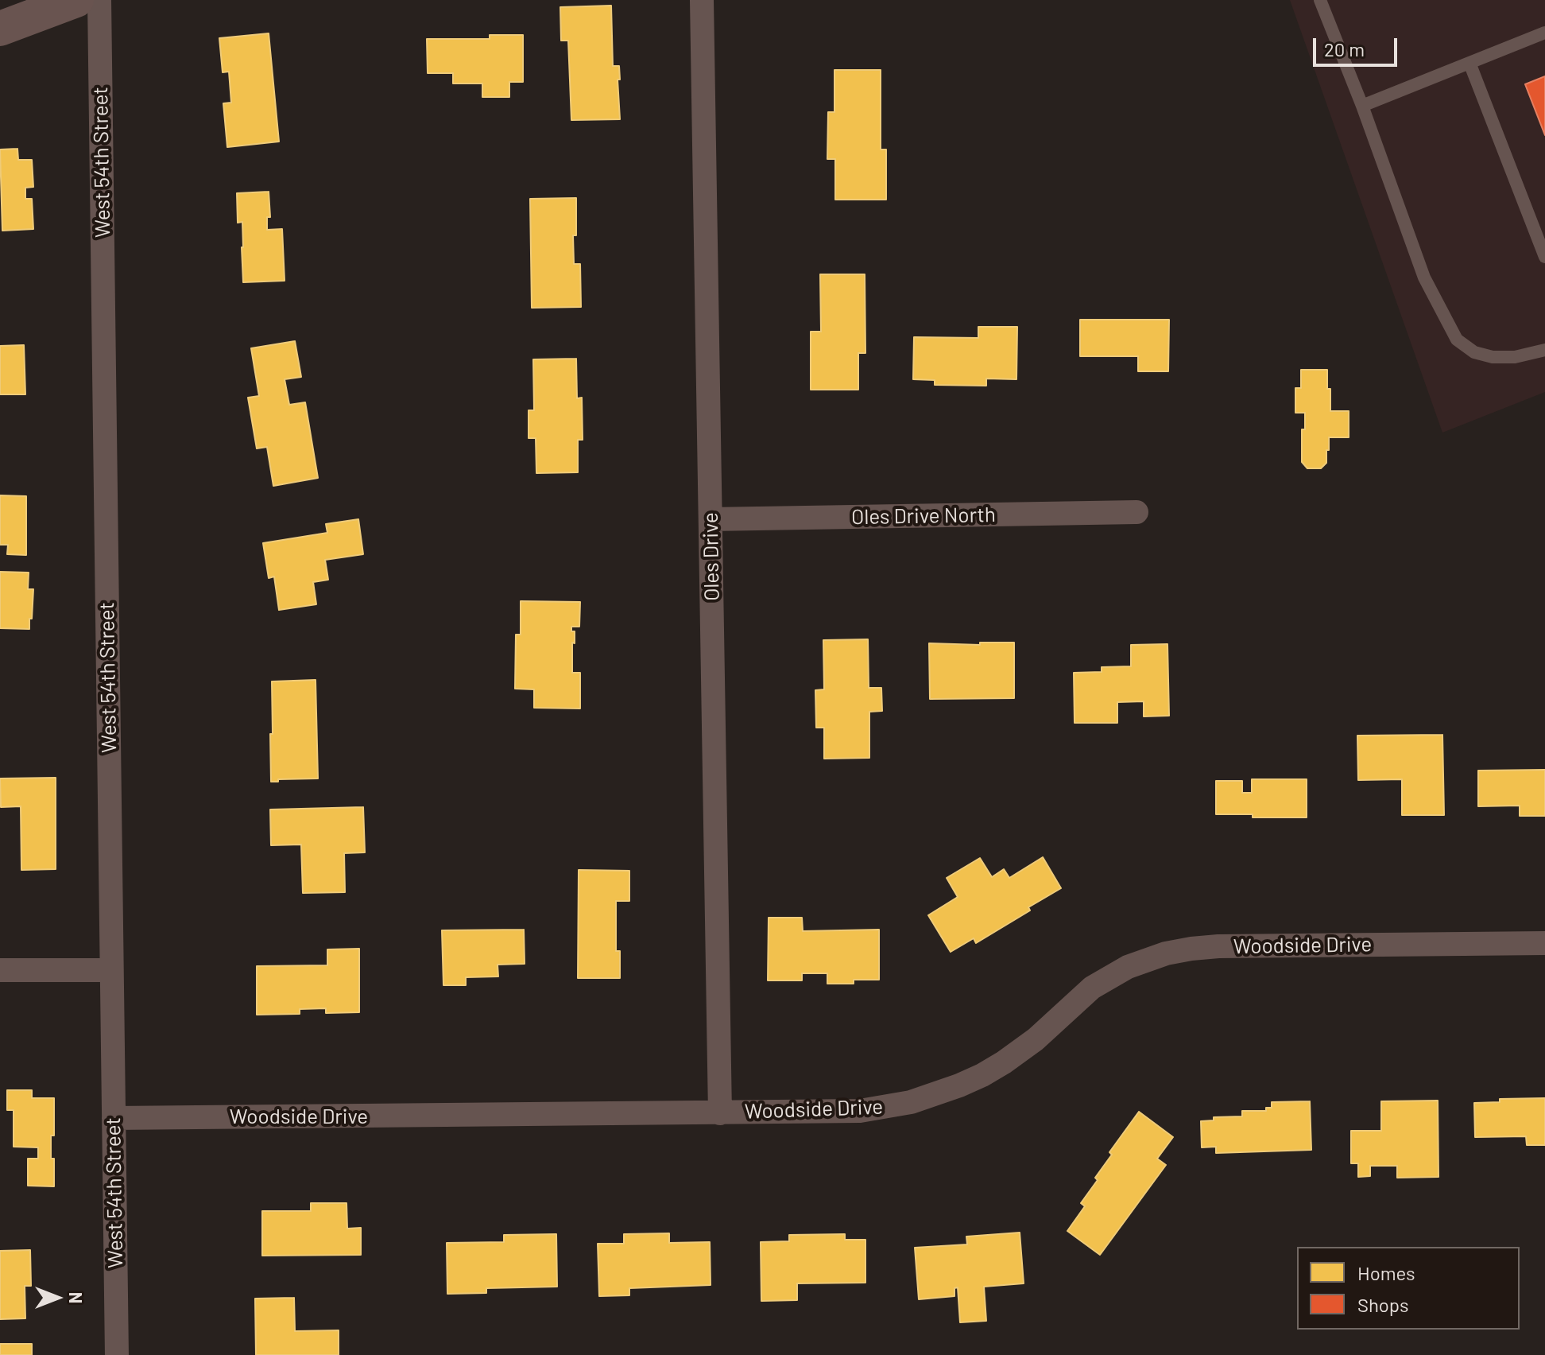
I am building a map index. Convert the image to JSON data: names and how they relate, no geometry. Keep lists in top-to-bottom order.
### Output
{
  "streets": {
    "street": [
      "West 54th Street",
      "Oles Drive North",
      "Oles Drive",
      "Woodside Drive"
    ]
  },
  "crossings": [
    ["West 54th Street", "Woodside Drive"],
    ["Oles Drive North", "Oles Drive"],
    ["Oles Drive", "Woodside Drive"]
  ],
  "legend": ["Homes", "Shops"],
  "scale_bar": "20 m",
  "north": "right"
}
